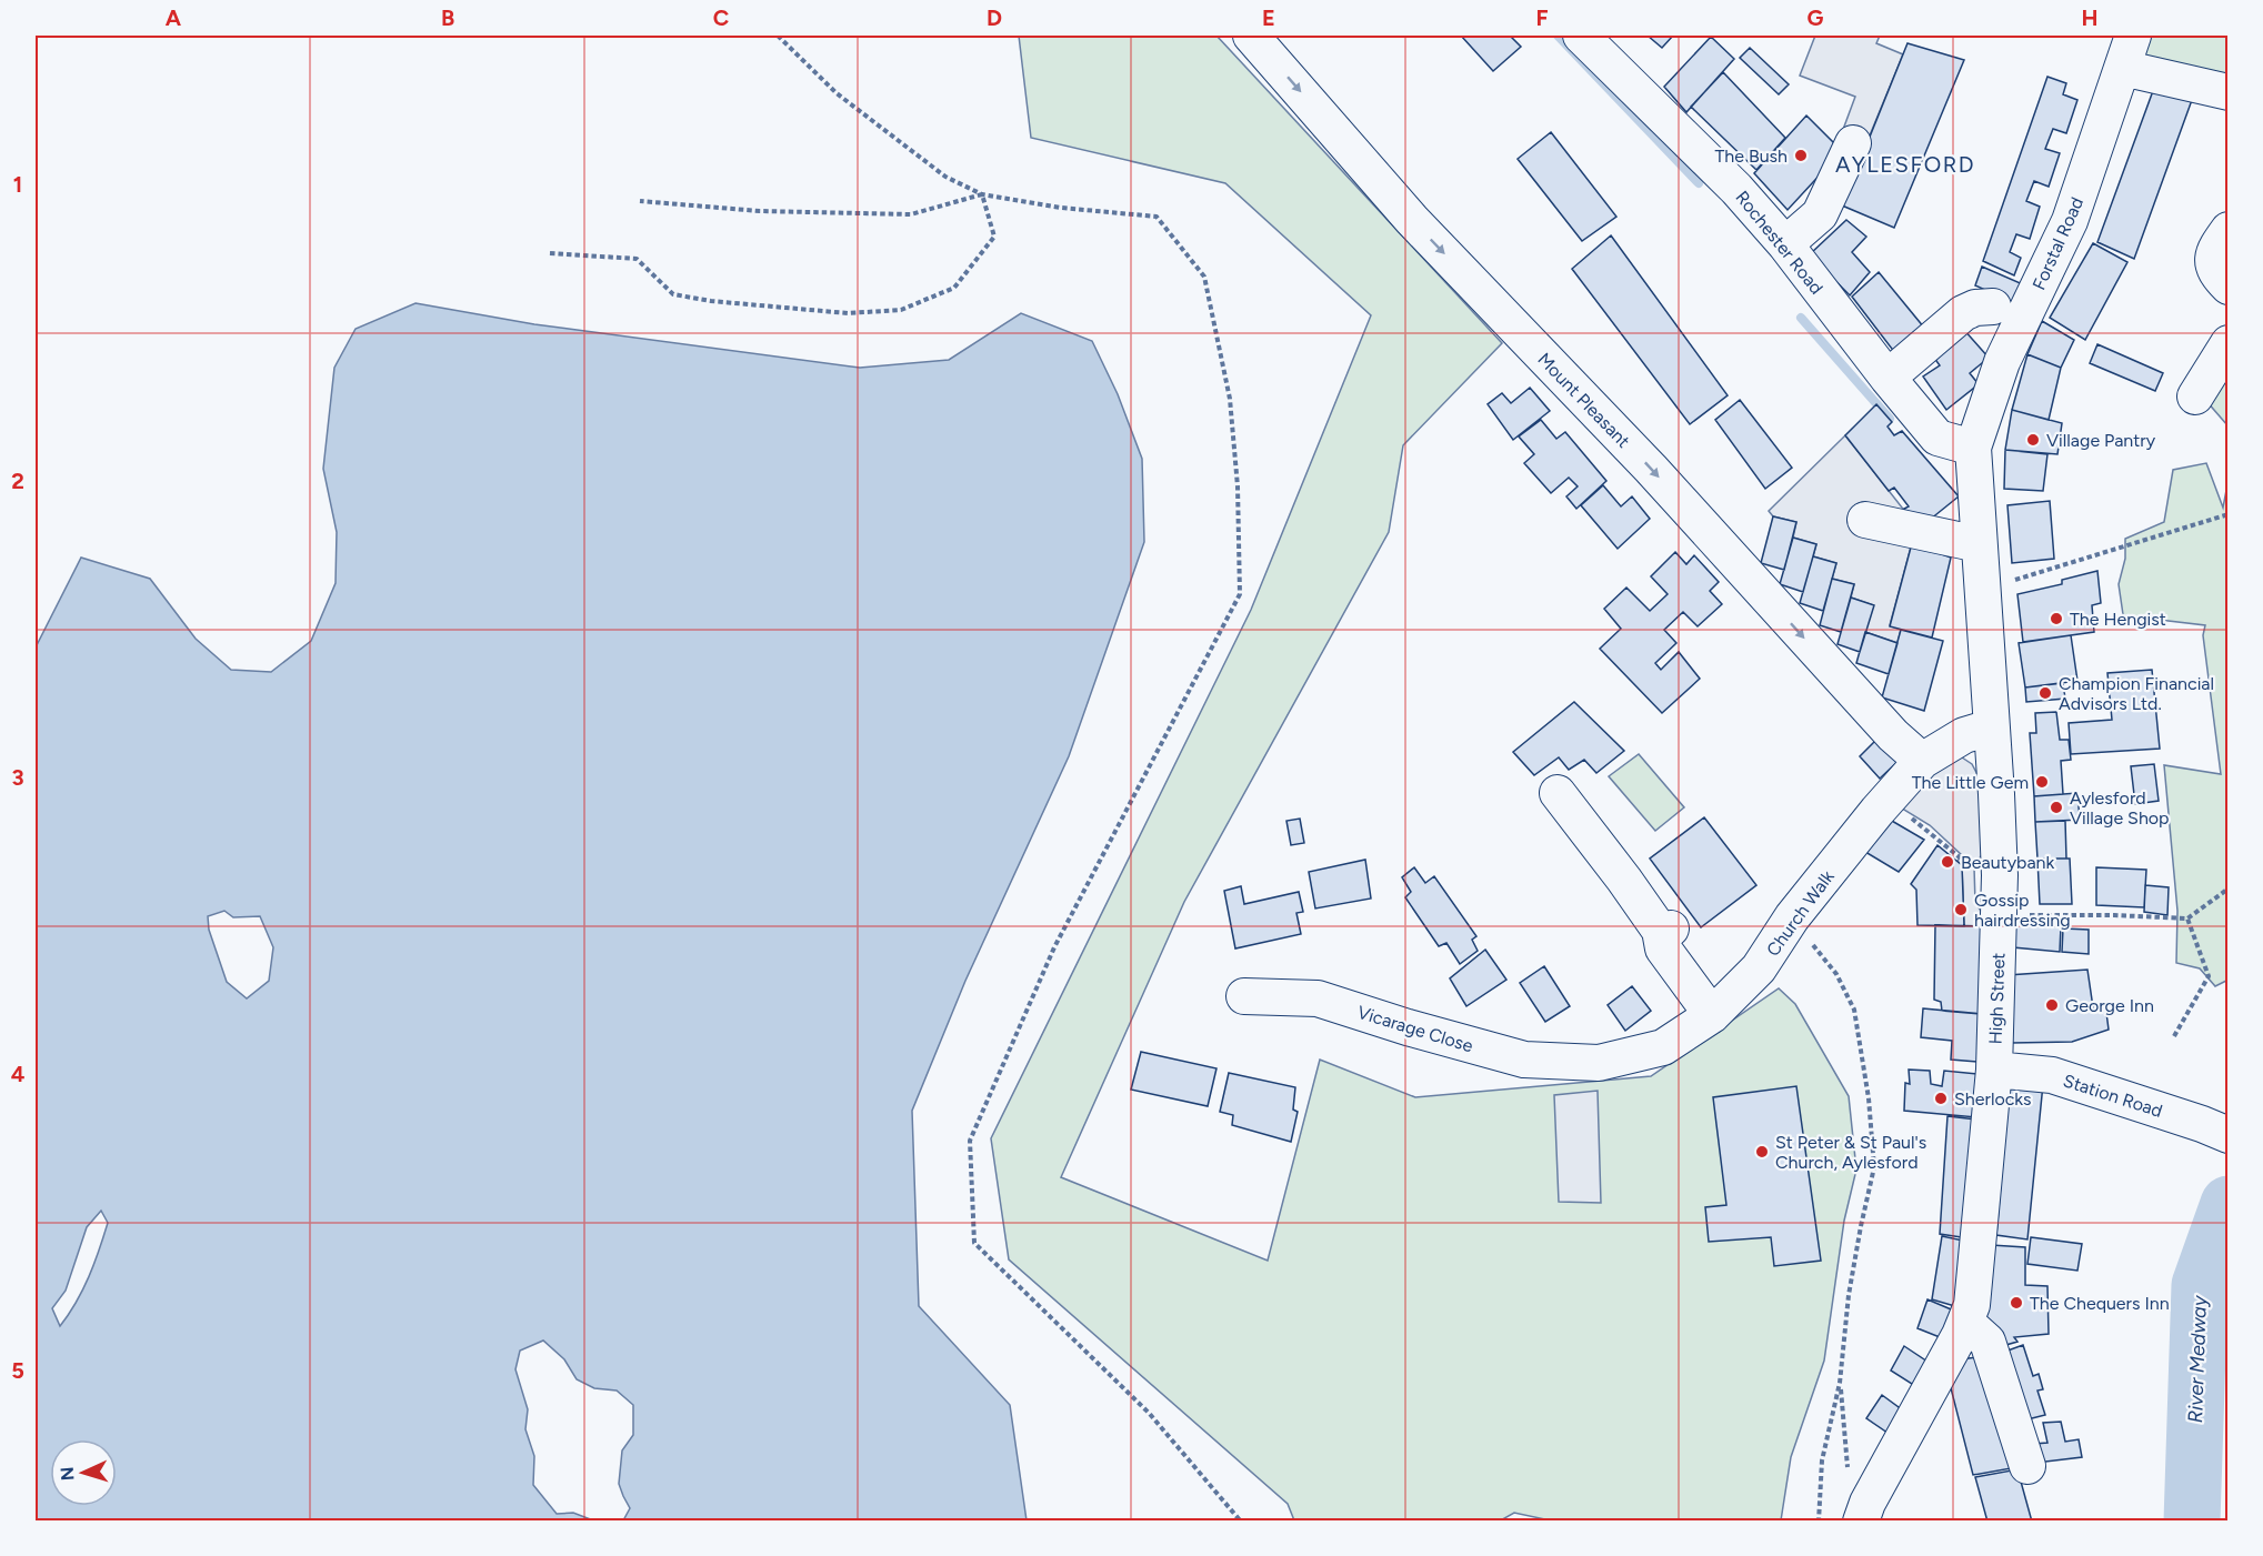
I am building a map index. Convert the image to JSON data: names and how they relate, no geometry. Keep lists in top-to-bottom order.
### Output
{
  "streets": {
    "street": [
      "Rochester Road",
      "Forstal Road",
      "Mount Pleasant",
      "Church Walk",
      "High Street",
      "Vicarage Close",
      "Station Road"
    ]
  },
  "crossings": [
    ["Rochester Road", "Forstal Road"],
    ["Rochester Road", "High Street"],
    ["Forstal Road", "High Street"],
    ["Mount Pleasant", "Church Walk"],
    ["Church Walk", "High Street"],
    ["Church Walk", "Vicarage Close"],
    ["High Street", "Station Road"]
  ],
  "one_way": ["Mount Pleasant"],
  "districts": ["AYLESFORD"],
  "water": ["River Medway"],
  "places": [
    "The Bush",
    "Village Pantry",
    "The Hengist",
    "Champion Financial Advisors Ltd.",
    "The Little Gem",
    "Aylesford Village Shop",
    "Beautybank",
    "Gossip hairdressing",
    "George Inn",
    "Sherlocks",
    "St Peter & St Paul's Church, Aylesford",
    "The Chequers Inn"
  ],
  "north": "left",
  "grid": {
    "columns": [
      "A",
      "B",
      "C",
      "D",
      "E",
      "F",
      "G",
      "H"
    ],
    "rows": [
      "1",
      "2",
      "3",
      "4",
      "5"
    ]
  }
}
